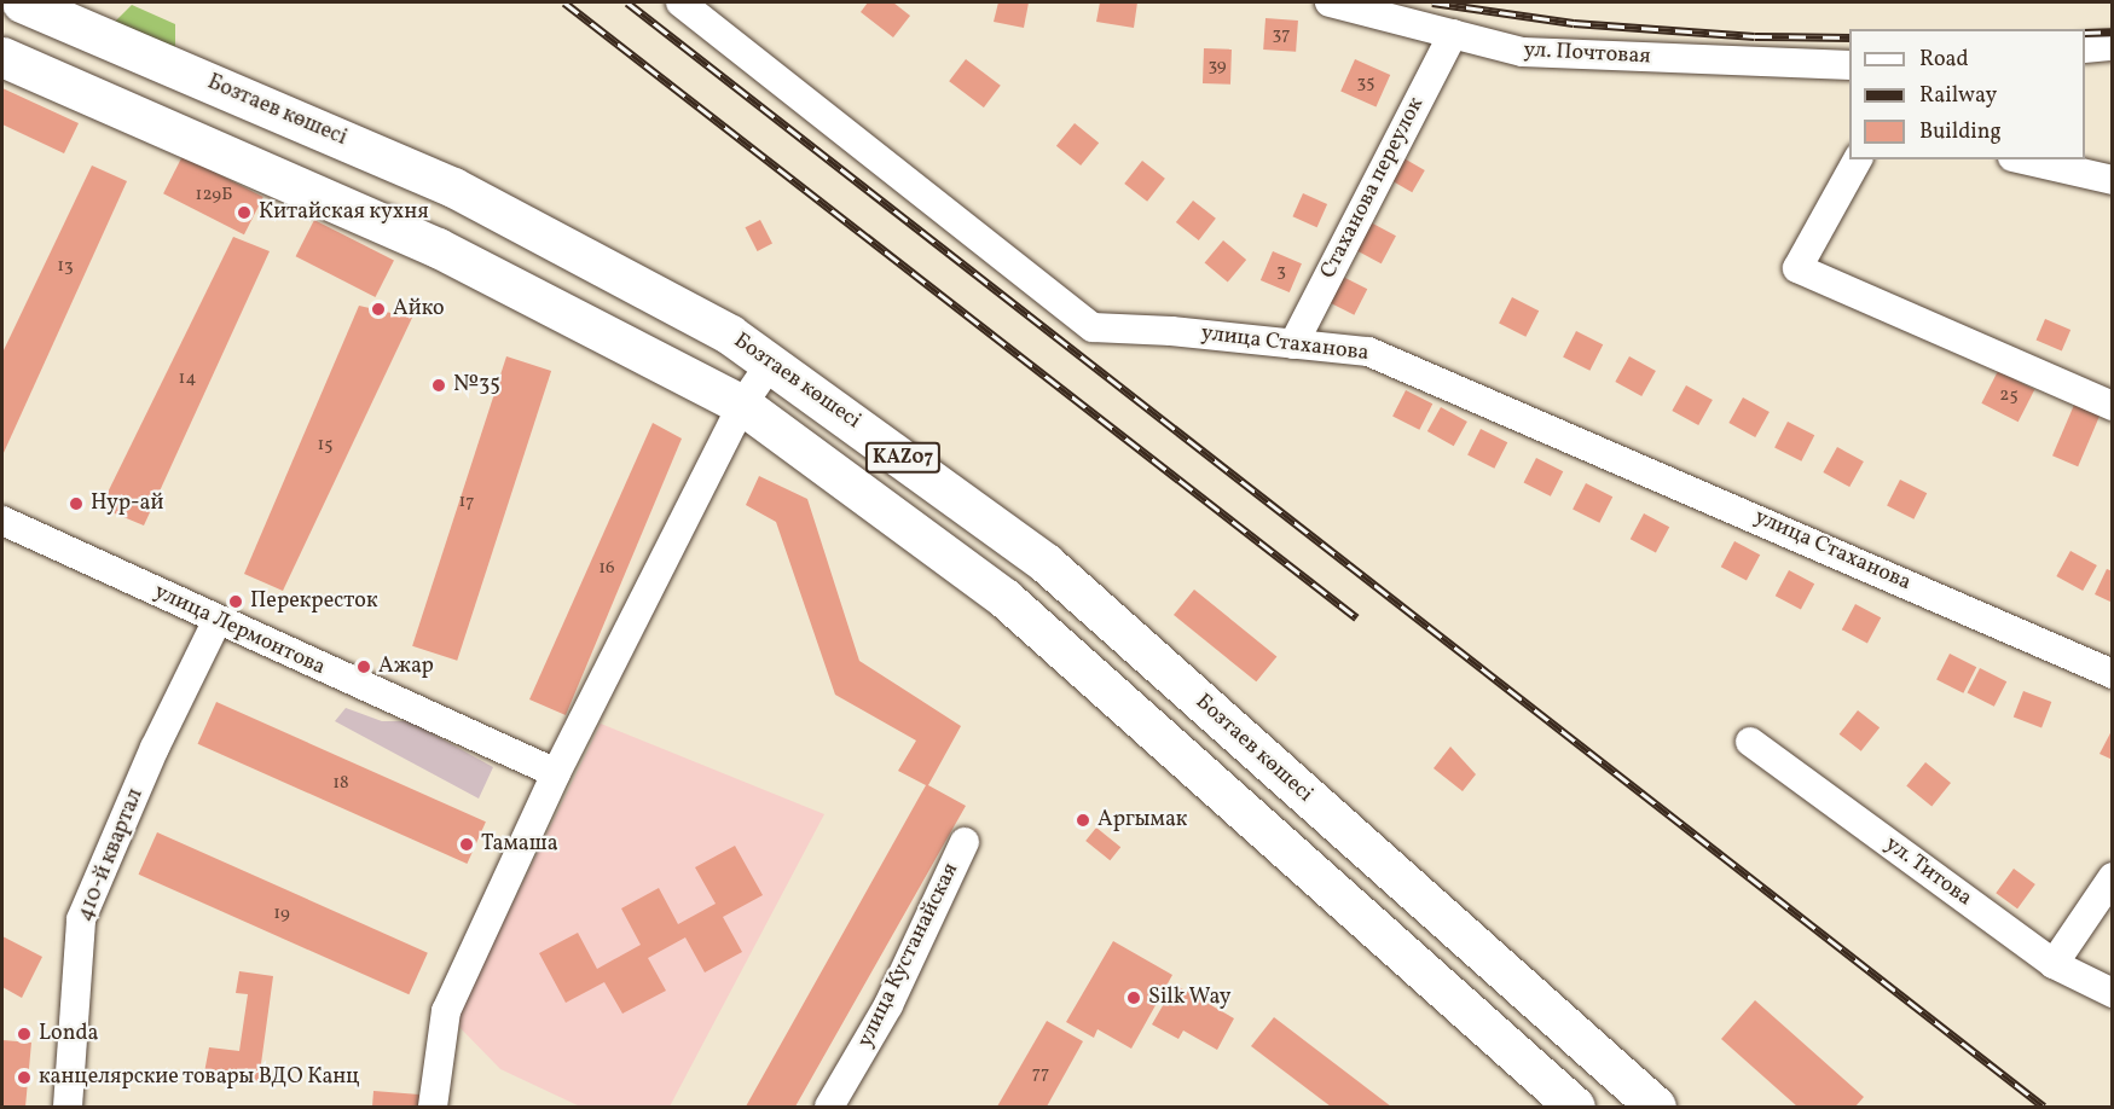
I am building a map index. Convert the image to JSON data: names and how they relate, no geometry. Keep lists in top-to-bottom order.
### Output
{
  "streets": {
    "highway": ["Бозтаев көшесі", "KAZ07"],
    "street": [
      "ул. Почтовая",
      "Стаханова переулок",
      "улица Стаханова",
      "улица Лермонтова",
      "410-й квартал",
      "ул. Титова",
      "улица Кустанайская"
    ]
  },
  "crossings": [
    ["ул. Почтовая", "Стаханова переулок"],
    ["Стаханова переулок", "улица Стаханова"],
    ["улица Лермонтова", "410-й квартал"]
  ],
  "places": [
    "Китайская кухня",
    "Айко",
    "№35",
    "Нур-ай",
    "Перекресток",
    "Ажар",
    "Аргымак",
    "Тамаша",
    "Silk Way",
    "Londa",
    "канцелярские товары ВДО Канц"
  ],
  "house_numbers": [
    "37",
    "39",
    "35",
    "129Б",
    "13",
    "3",
    "14",
    "25",
    "15",
    "17",
    "16",
    "18",
    "19",
    "77"
  ],
  "legend": ["Road", "Railway", "Building"]
}
